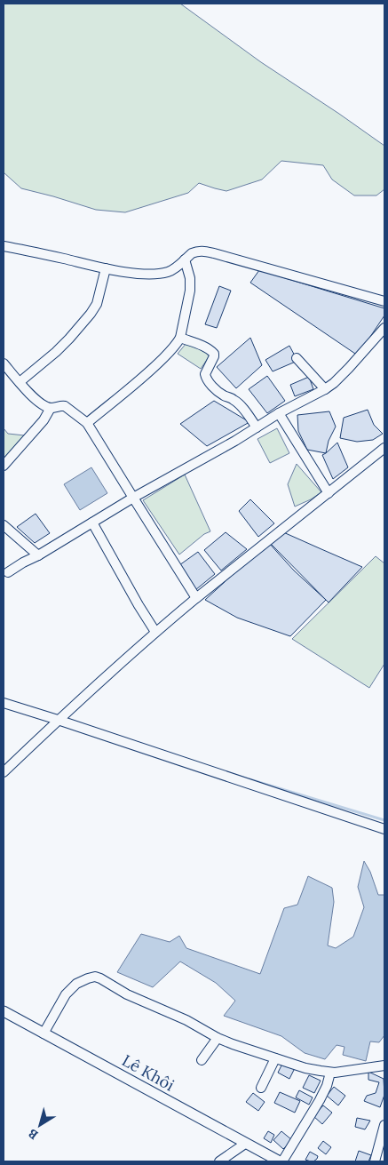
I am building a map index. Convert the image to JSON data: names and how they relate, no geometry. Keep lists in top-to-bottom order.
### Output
{
  "streets": {
    "street": ["Lê Khôi"]
  },
  "north": "bottom left"
}
